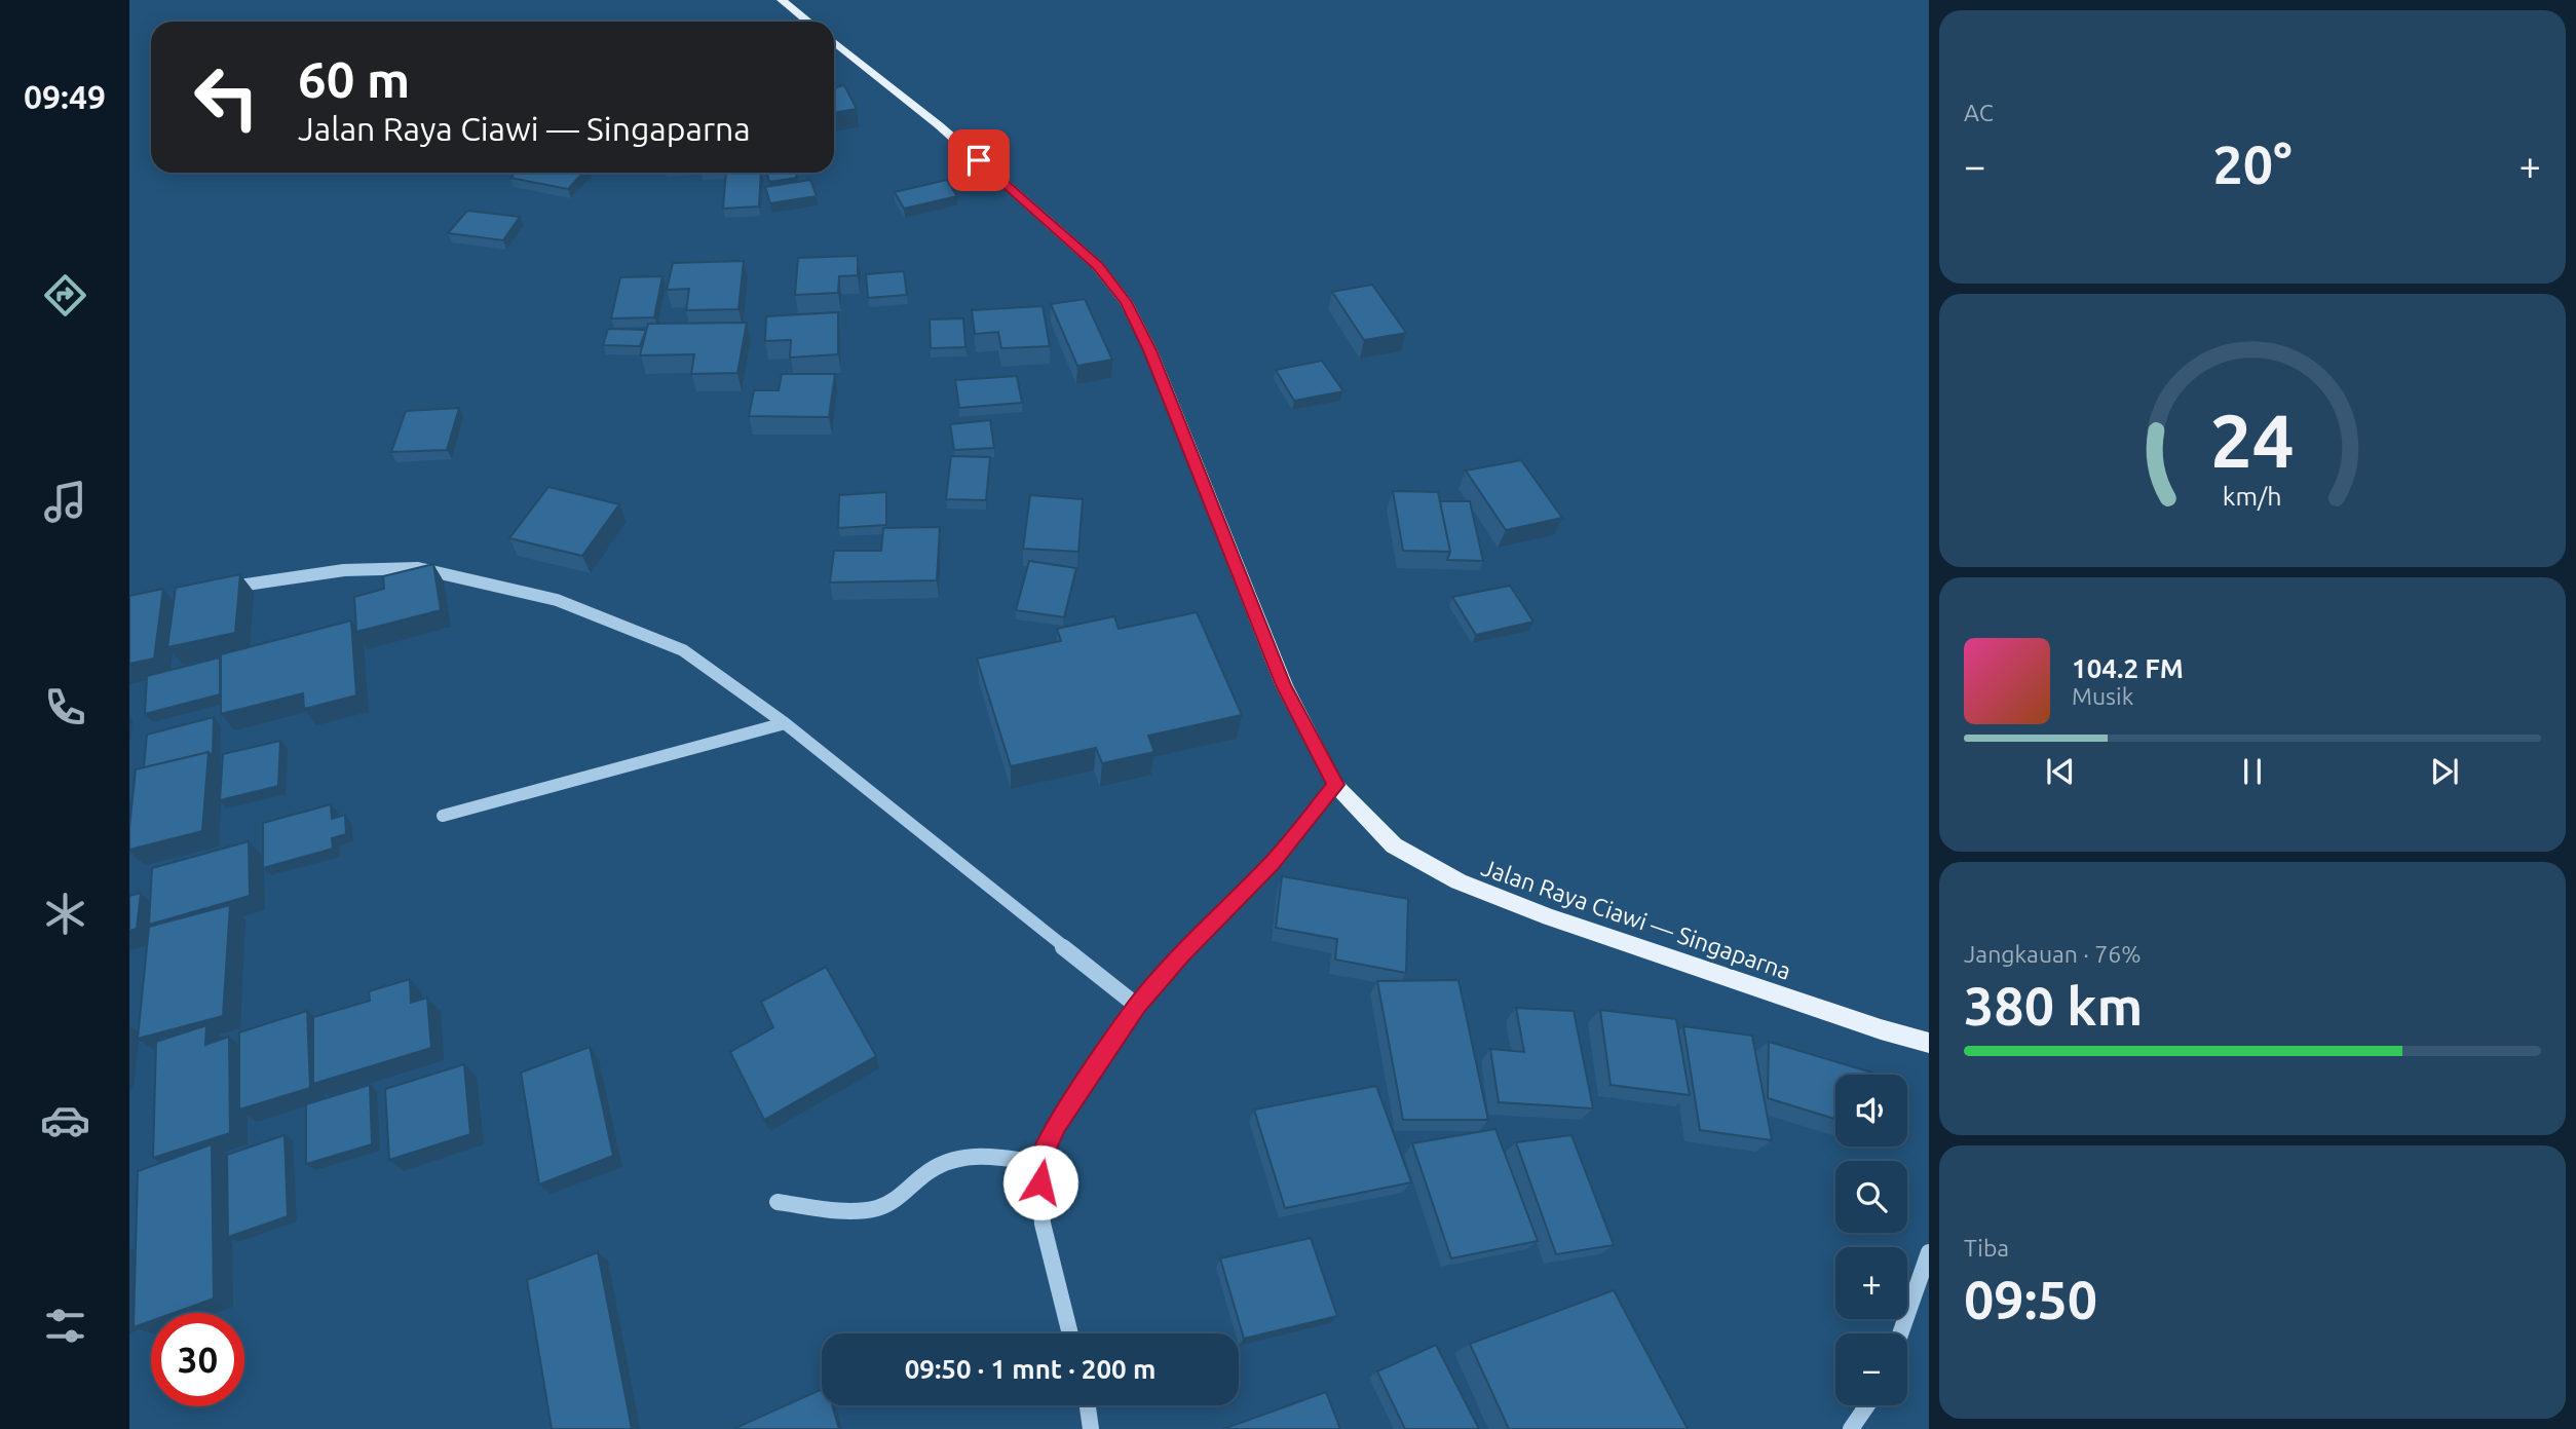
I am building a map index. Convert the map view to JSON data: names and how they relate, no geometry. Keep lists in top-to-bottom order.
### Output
{
  "streets": {
    "main road": ["Jalan Raya Ciawi — Singaparna"]
  },
  "page": {
    "tabs": "09:49",
    "tile": [
      "AC",
      ["Jangkauan · 76%", "380 km"],
      ["Tiba", "09:50"]
    ],
    "turn": ["60 m", "Jalan Raya Ciawi — Singaparna"],
    "heat": ["−", "20°", "+"],
    "song": ["104.2 FM", "Musik"],
    "map_buttons": ["+", "−"],
    "limit": "30",
    "trip": "09:50 · 1 mnt · 200 m",
    "gauge": ["24", "km/h"]
  }
}
